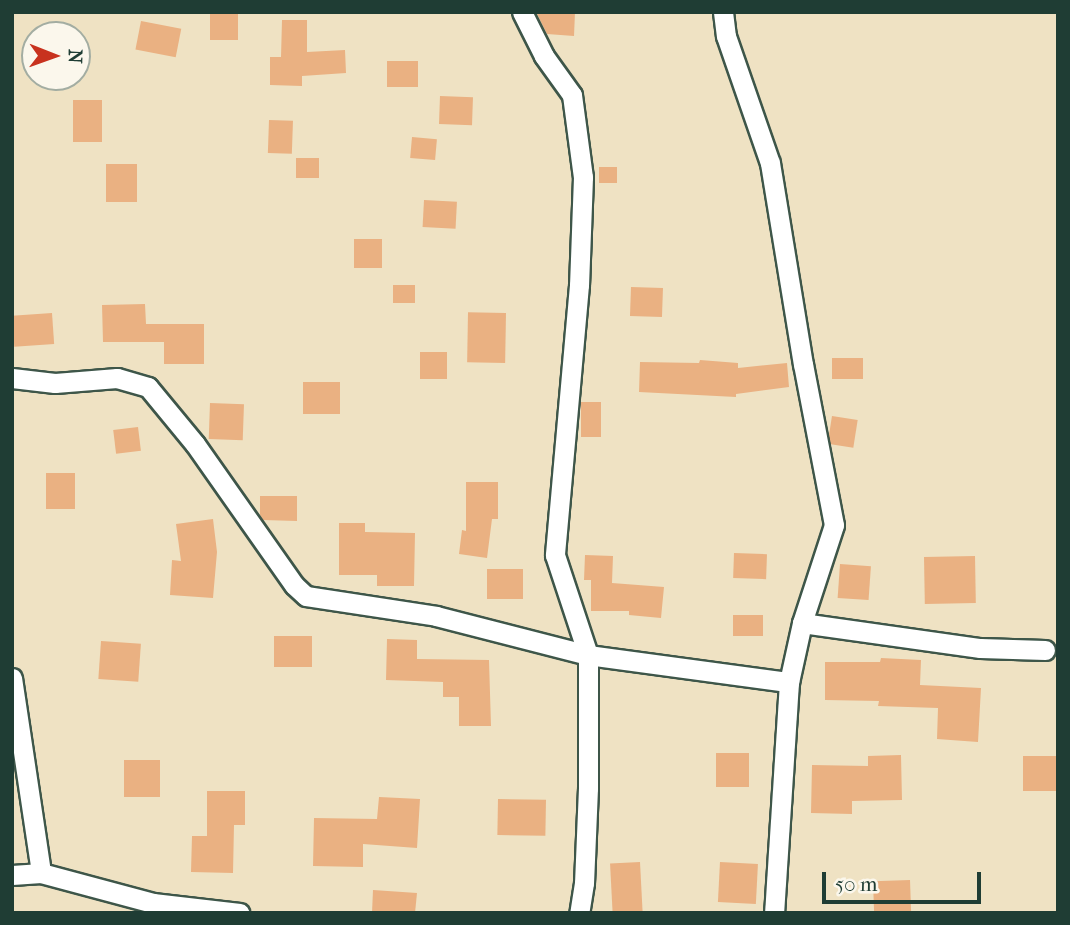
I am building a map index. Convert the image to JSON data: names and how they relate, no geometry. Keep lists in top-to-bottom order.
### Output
{
  "scale_bar": "50 m",
  "north": "right"
}
